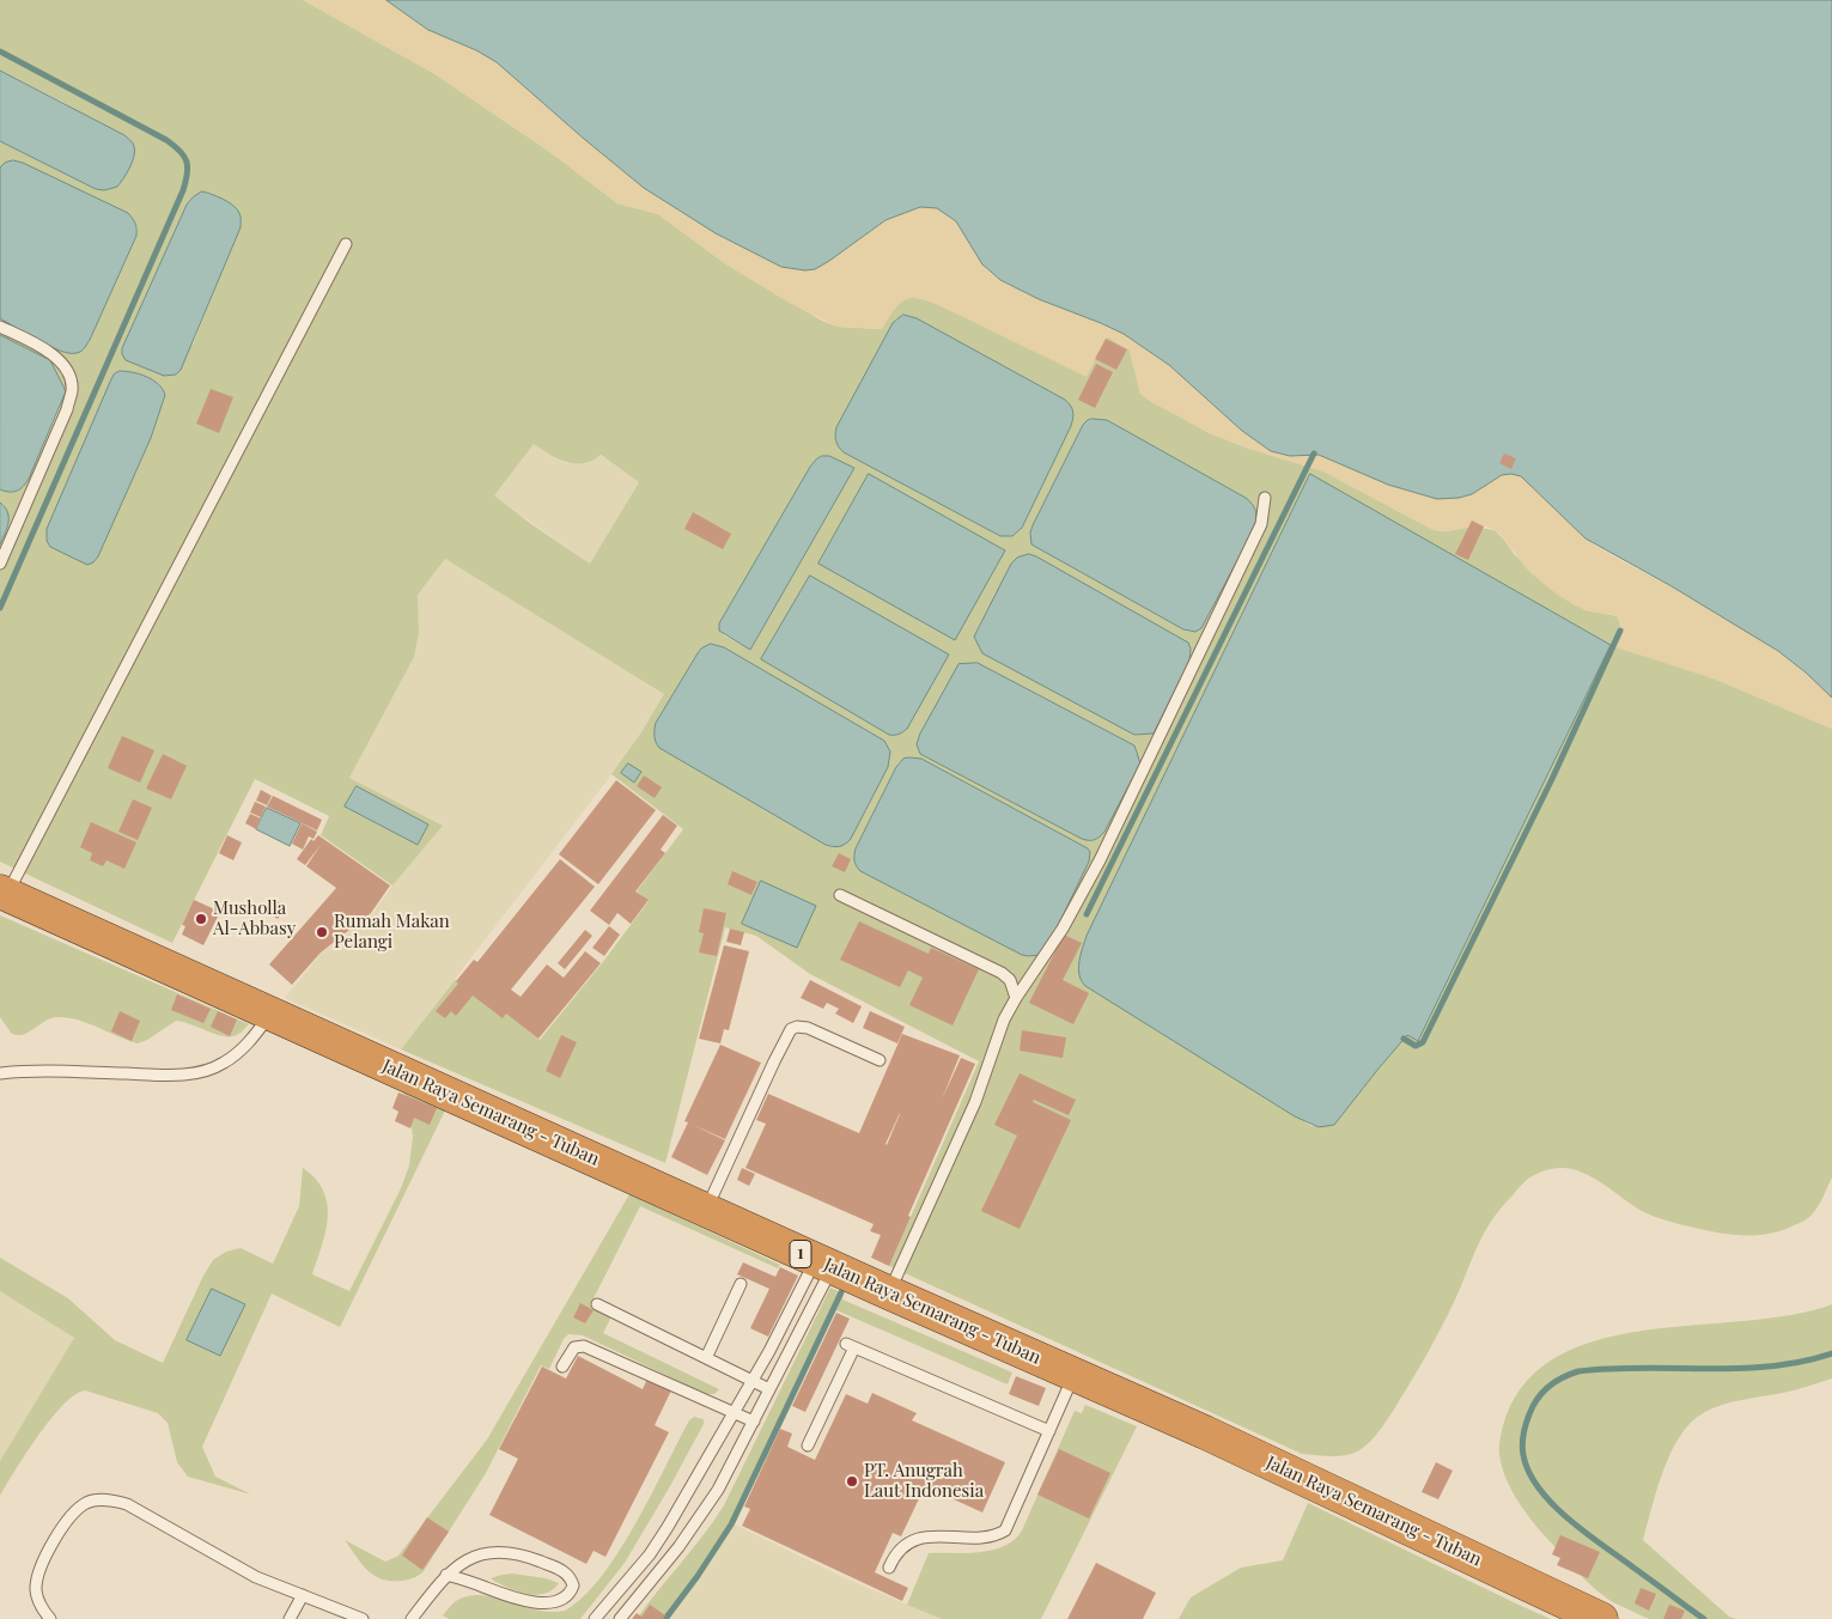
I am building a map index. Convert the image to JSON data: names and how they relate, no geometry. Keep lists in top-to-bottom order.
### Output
{
  "streets": {
    "highway": ["Jalan Raya Semarang - Tuban", "1"]
  },
  "places": ["Musholla Al-Abbasy", "Rumah Makan Pelangi", "PT. Anugrah Laut Indonesia"]
}
